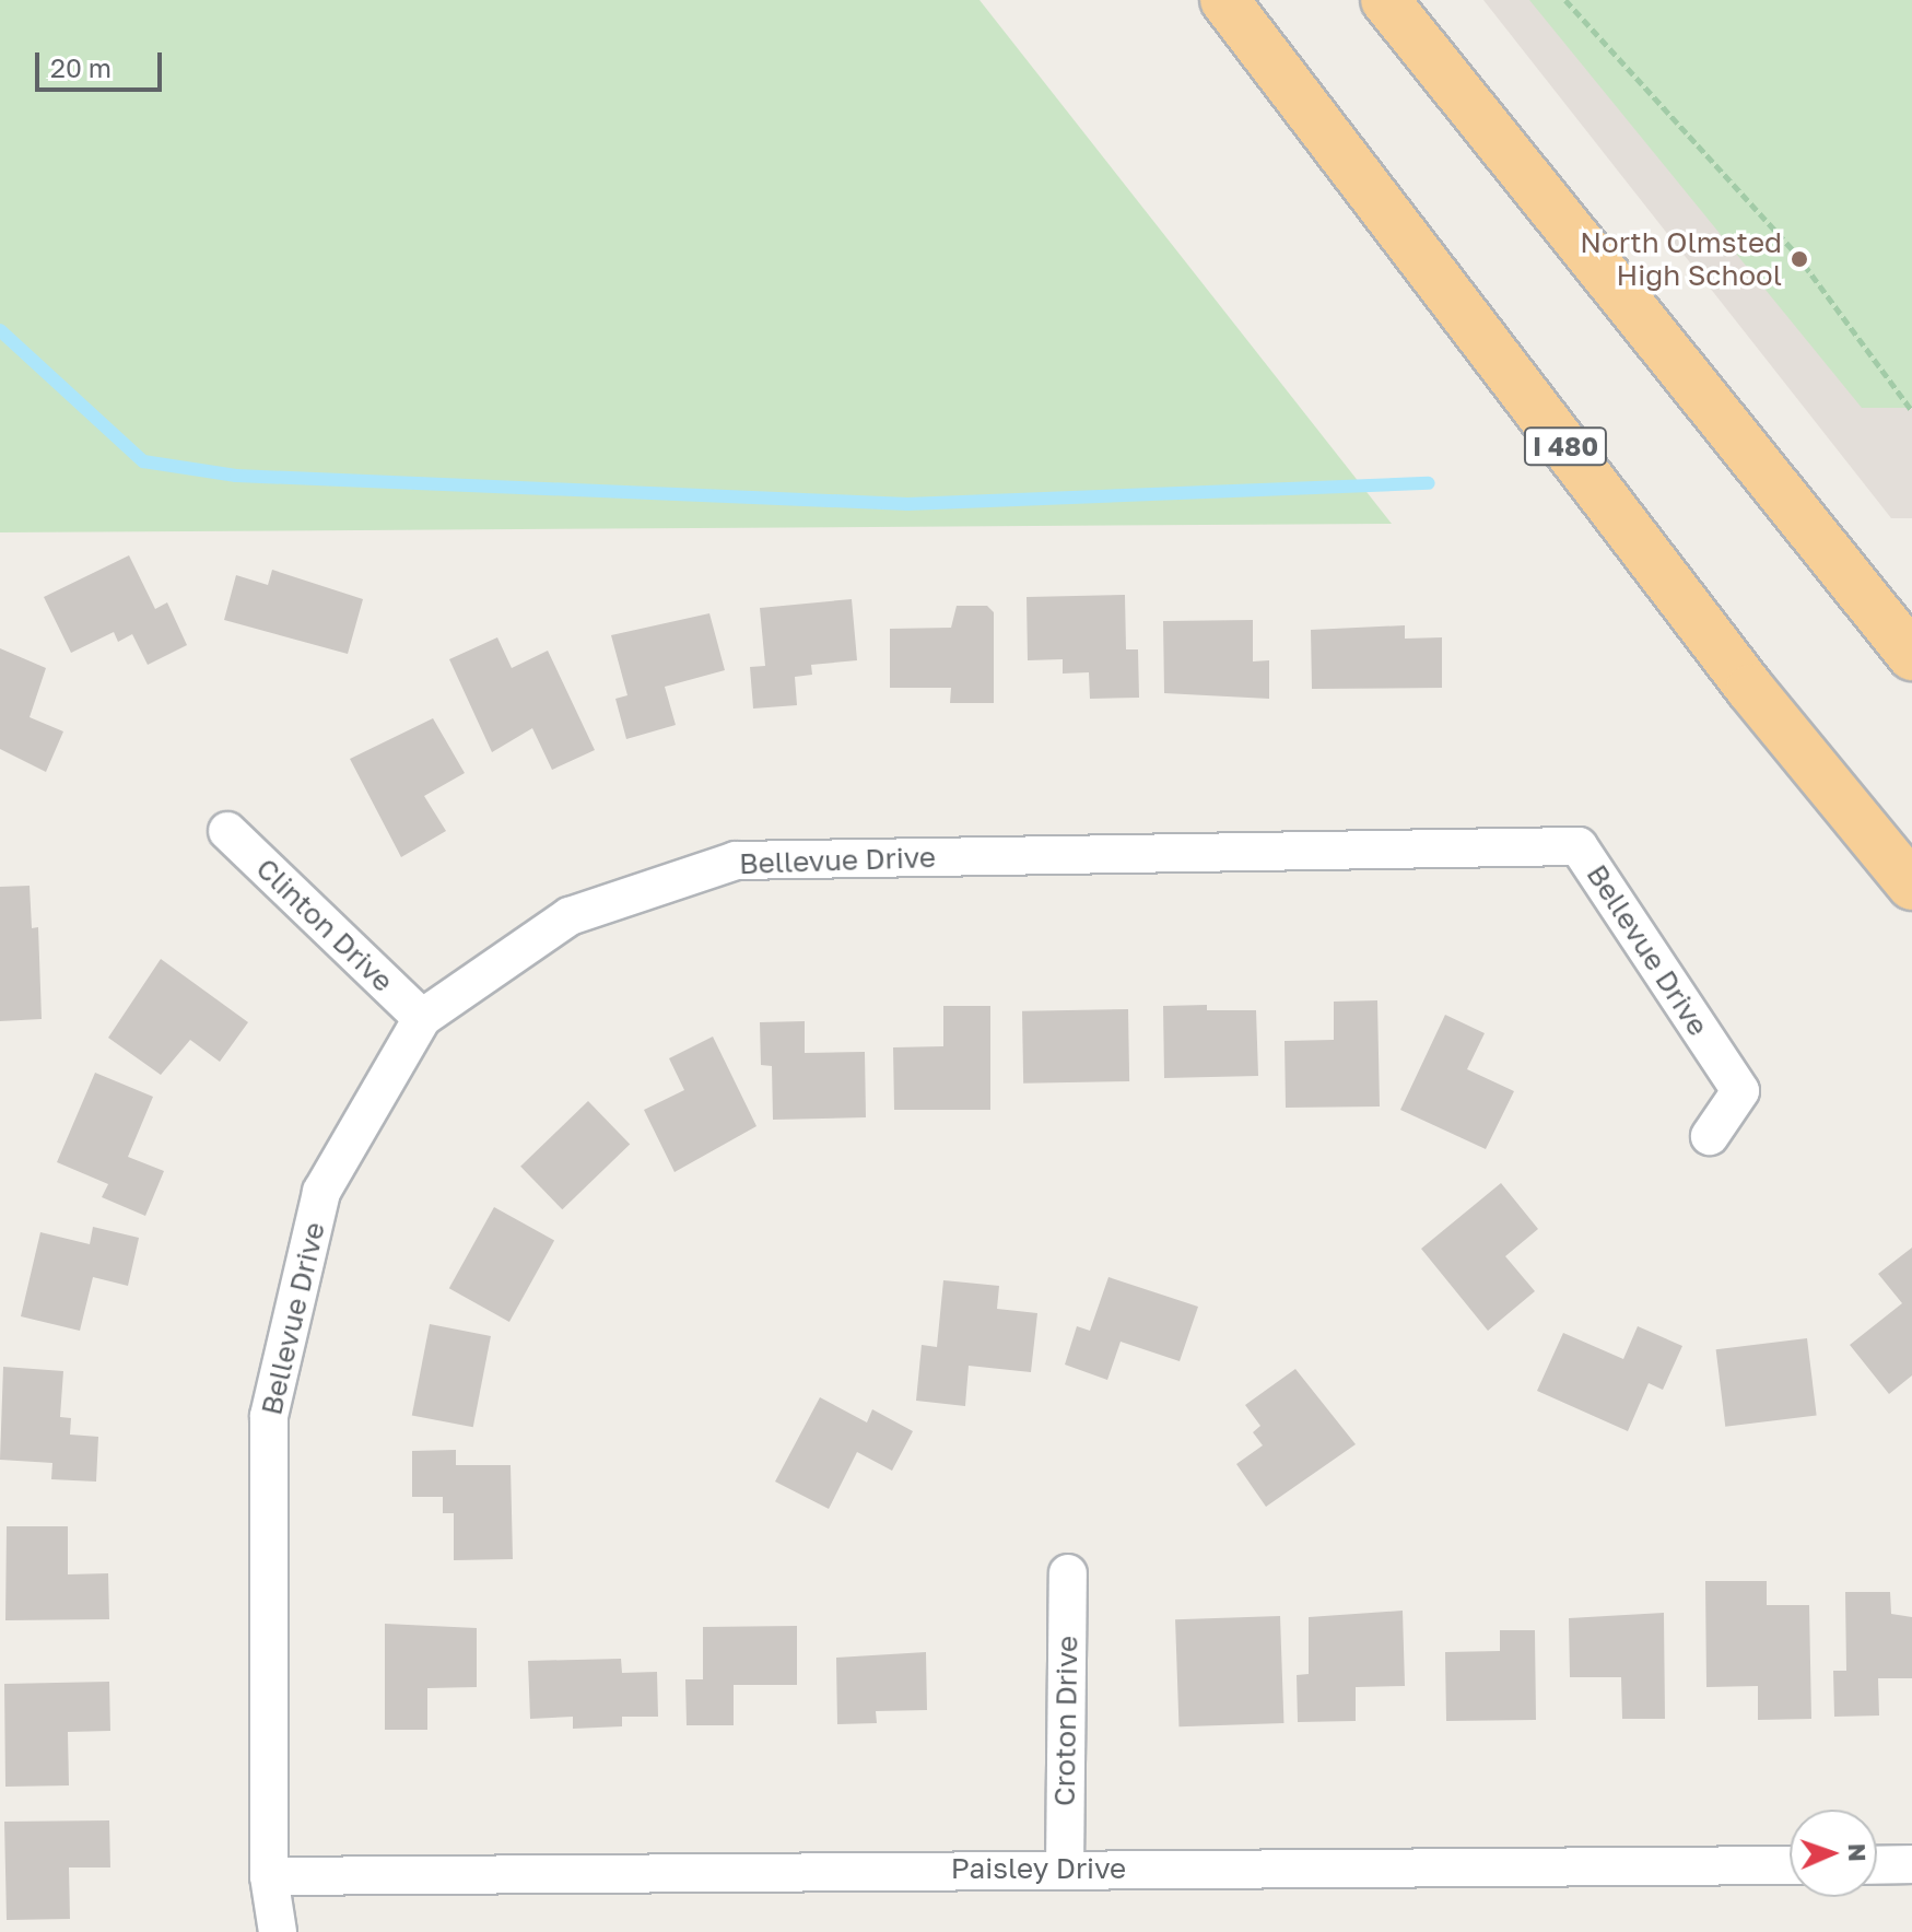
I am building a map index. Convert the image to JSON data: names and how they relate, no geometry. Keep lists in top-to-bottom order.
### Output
{
  "streets": {
    "highway": ["I 480"],
    "street": [
      "Bellevue Drive",
      "Clinton Drive",
      "Croton Drive",
      "Paisley Drive"
    ]
  },
  "crossings": [
    ["Bellevue Drive", "Clinton Drive"],
    ["Bellevue Drive", "Paisley Drive"],
    ["Croton Drive", "Paisley Drive"]
  ],
  "places": ["North Olmsted High School"],
  "scale_bar": "20 m",
  "north": "right"
}
